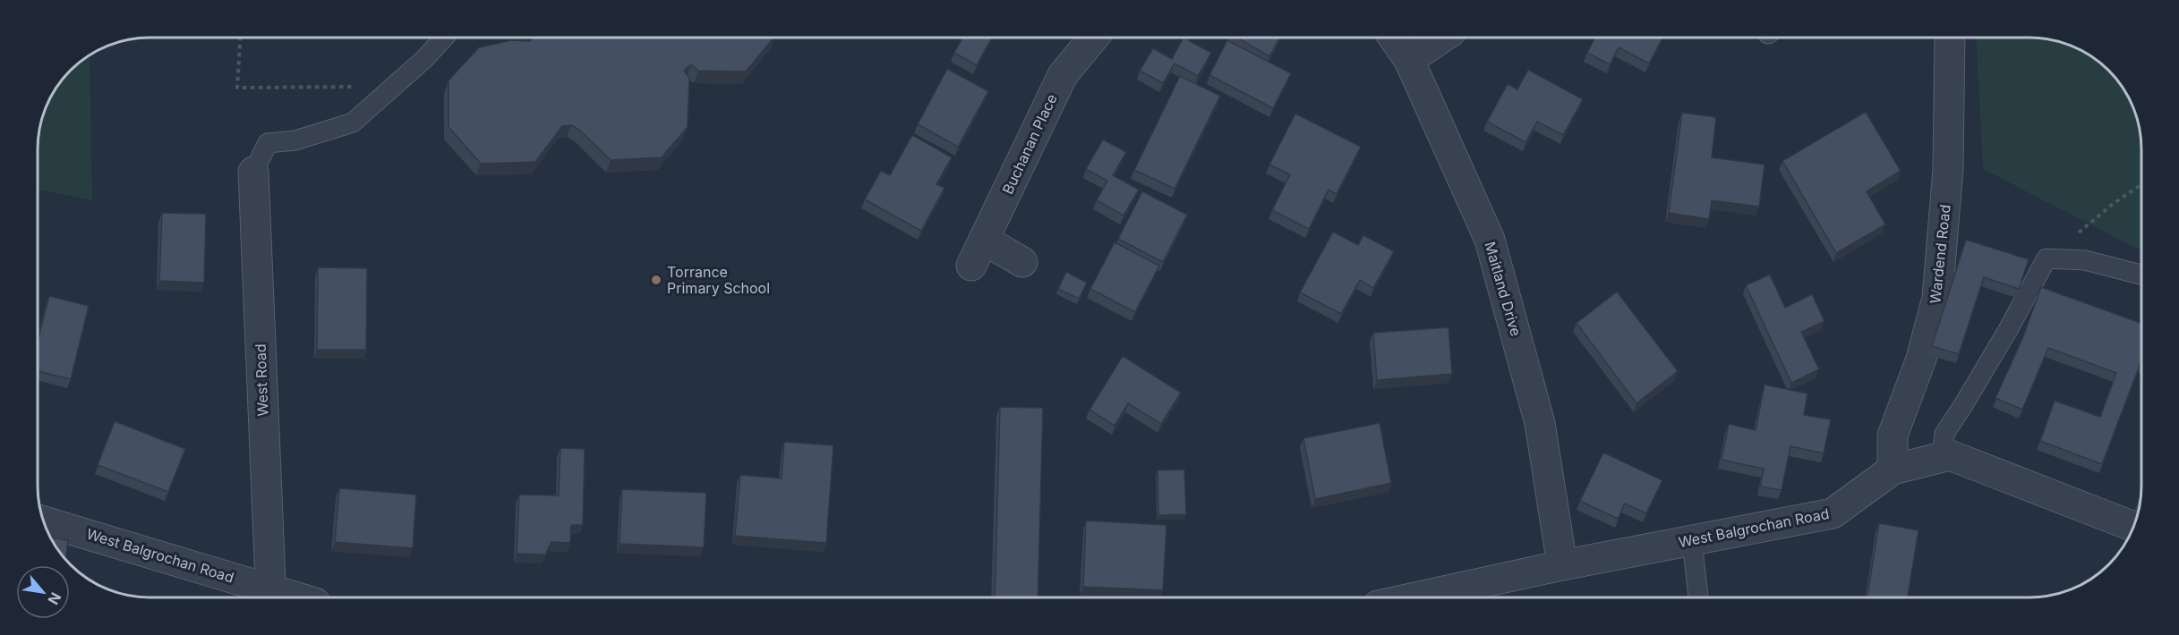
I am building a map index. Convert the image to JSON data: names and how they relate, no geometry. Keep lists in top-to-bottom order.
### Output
{
  "streets": {
    "street": [
      "Buchanan Place",
      "Wardend Road",
      "Maitland Drive",
      "West Road",
      "West Balgrochan Road"
    ]
  },
  "crossings": [
    ["Wardend Road", "West Balgrochan Road"],
    ["Maitland Drive", "West Balgrochan Road"],
    ["West Road", "West Balgrochan Road"]
  ],
  "places": ["Torrance Primary School"],
  "north": "bottom right"
}
